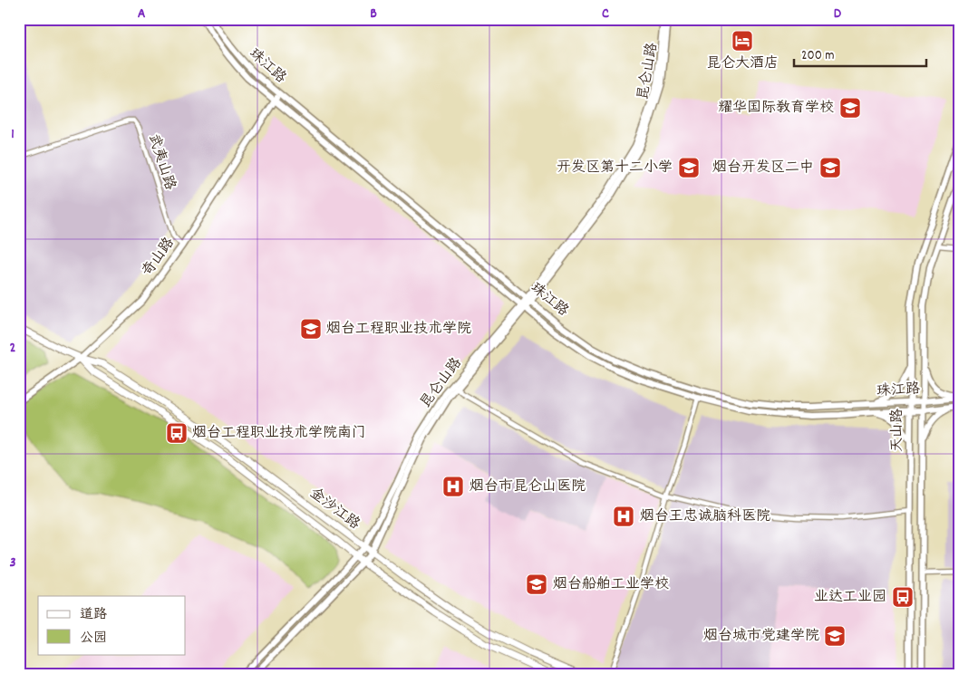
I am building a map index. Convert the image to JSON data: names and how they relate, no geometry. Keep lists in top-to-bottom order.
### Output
{
  "streets": {
    "main road": ["金沙江路"],
    "street": [
      "珠江路",
      "昆仑山路",
      "武夷山路",
      "奇山路",
      "天山路"
    ]
  },
  "crossings": [
    ["珠江路", "昆仑山路"],
    ["珠江路", "奇山路"],
    ["珠江路", "天山路"],
    ["昆仑山路", "金沙江路"],
    ["武夷山路", "奇山路"],
    ["奇山路", "金沙江路"]
  ],
  "places": {
    "hotel": ["昆仑大酒店"],
    "school or university": [
      "耀华国际教育学校",
      "开发区第十二小学",
      "烟台开发区二中",
      "烟台工程职业技术学院",
      "烟台船舶工业学校",
      "烟台城市党建学院"
    ],
    "bus stop": ["烟台工程职业技术学院南门", "业达工业园"],
    "hospital": ["烟台市昆仑山医院", "烟台王忠诚脑科医院"]
  },
  "legend": ["道路", "公园"],
  "scale_bar": "200 m",
  "grid": {
    "columns": [
      "A",
      "B",
      "C",
      "D"
    ],
    "rows": ["1", "2", "3"]
  }
}
